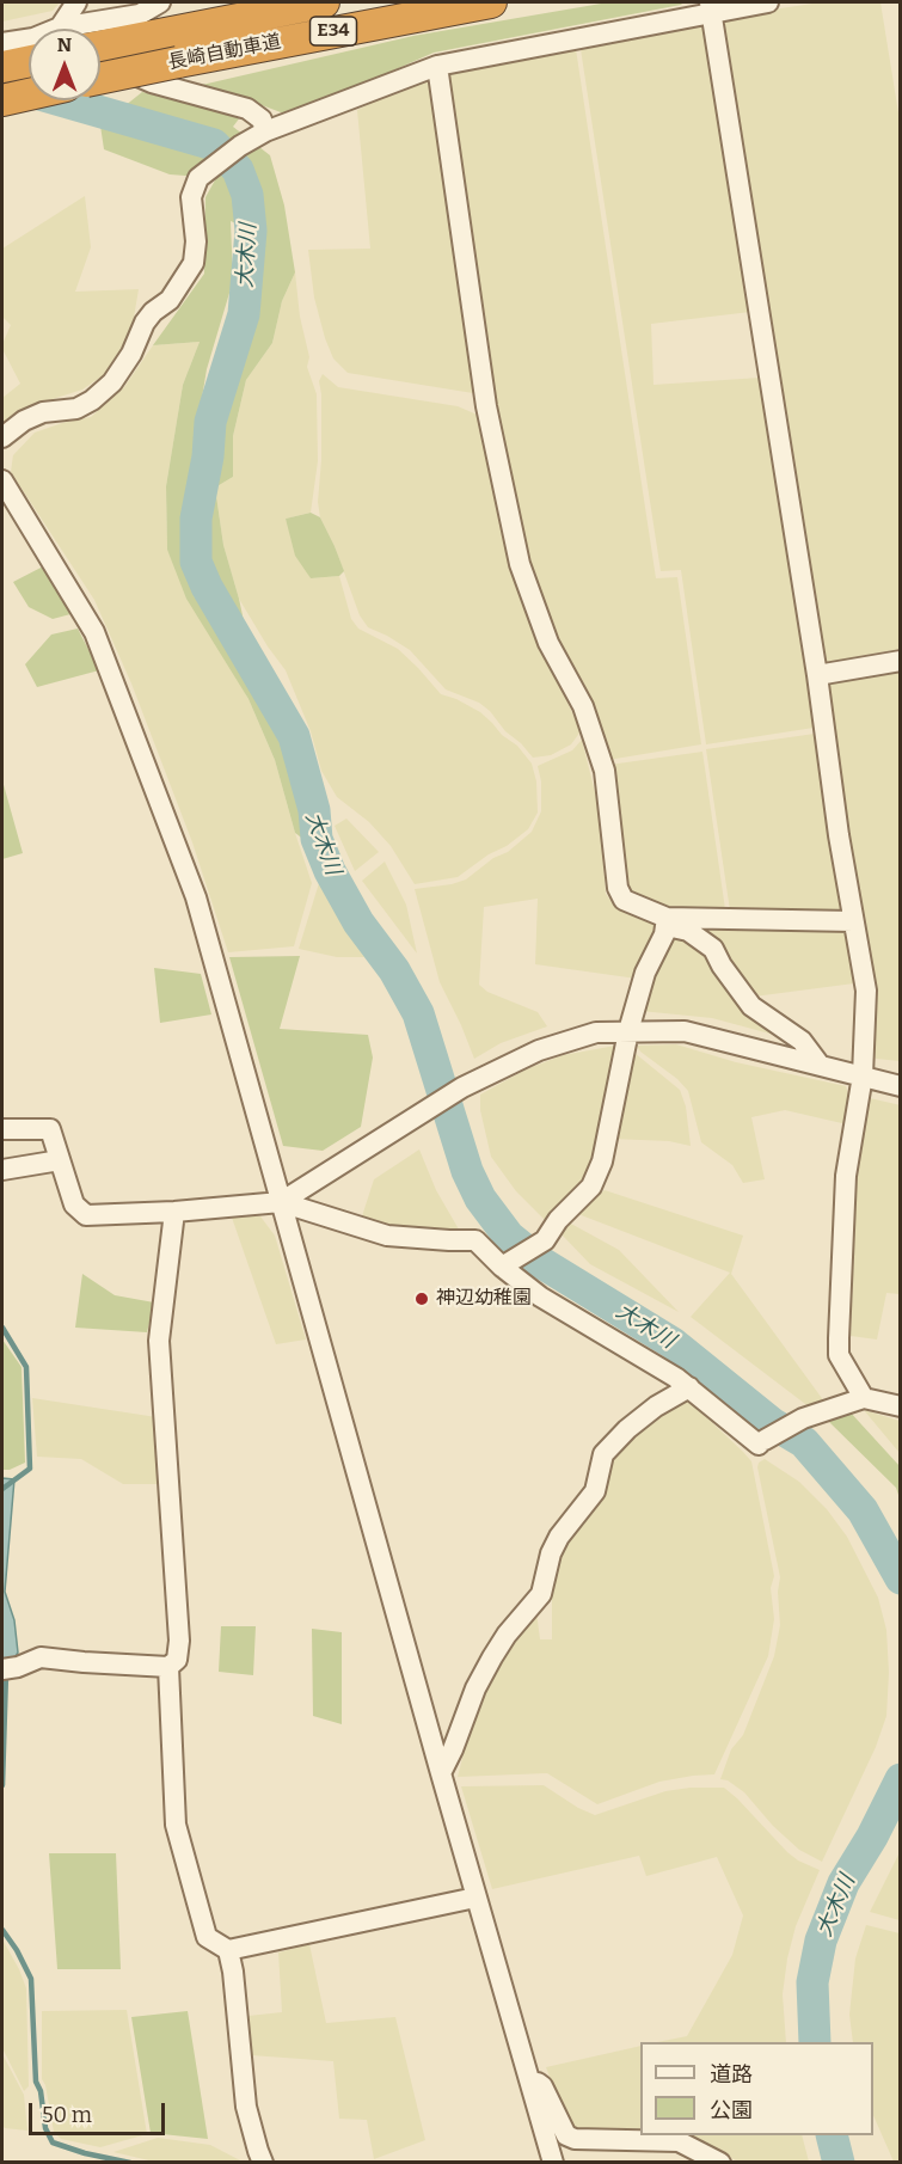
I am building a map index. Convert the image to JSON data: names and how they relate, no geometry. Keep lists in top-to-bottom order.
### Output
{
  "streets": {
    "highway": ["E34", "長崎自動車道"]
  },
  "water": ["大木川"],
  "places": ["神辺幼稚園"],
  "legend": ["道路", "公園"],
  "scale_bar": "50 m",
  "north": "top"
}
